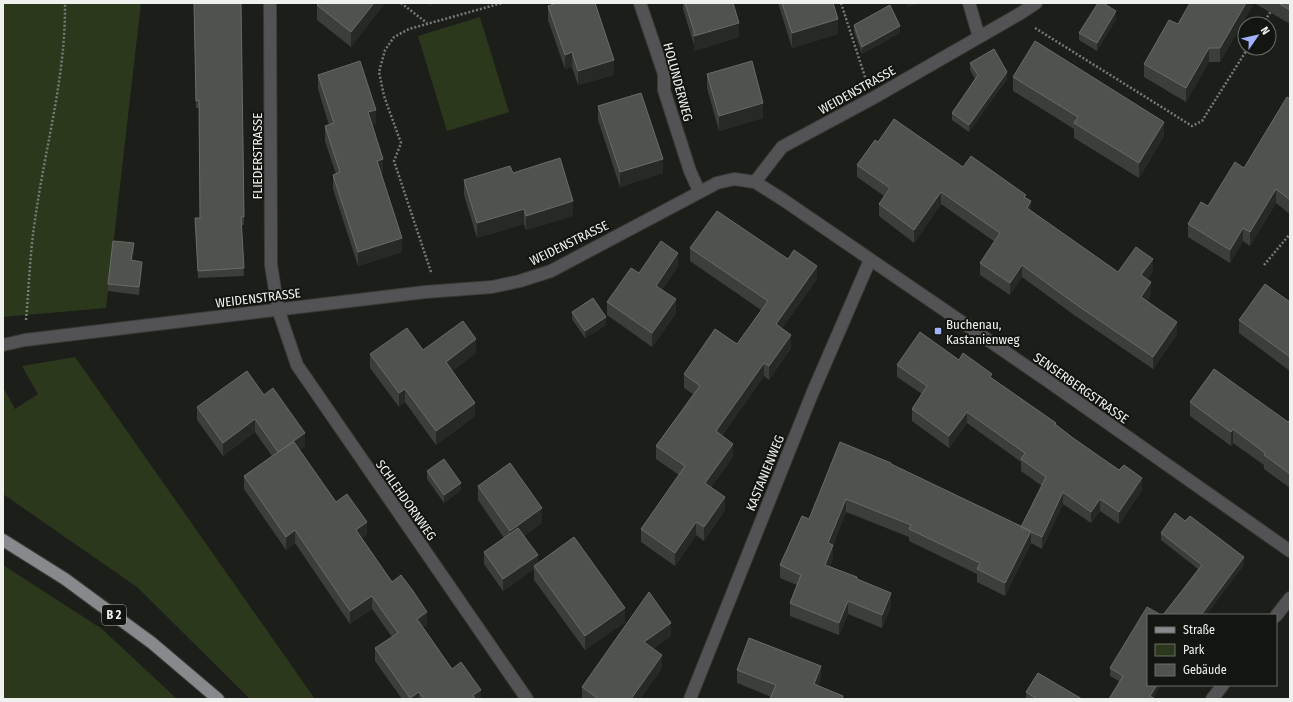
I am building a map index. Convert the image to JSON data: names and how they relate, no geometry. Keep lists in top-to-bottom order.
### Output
{
  "streets": {
    "main road": ["B 2"],
    "street": [
      "HOLUNDERWEG",
      "WEIDENSTRASSE",
      "FLIEDERSTRASSE",
      "SENSERBERGSTRASSE",
      "KASTANIENWEG",
      "SCHLEHDORNWEG"
    ]
  },
  "crossings": [
    ["HOLUNDERWEG", "WEIDENSTRASSE"],
    ["WEIDENSTRASSE", "FLIEDERSTRASSE"],
    ["WEIDENSTRASSE", "SENSERBERGSTRASSE"],
    ["WEIDENSTRASSE", "SCHLEHDORNWEG"],
    ["FLIEDERSTRASSE", "SCHLEHDORNWEG"],
    ["SENSERBERGSTRASSE", "KASTANIENWEG"]
  ],
  "places": {
    "transit": ["Buchenau, Kastanienweg"]
  },
  "legend": ["Straße", "Park", "Gebäude"],
  "north": "top right"
}
